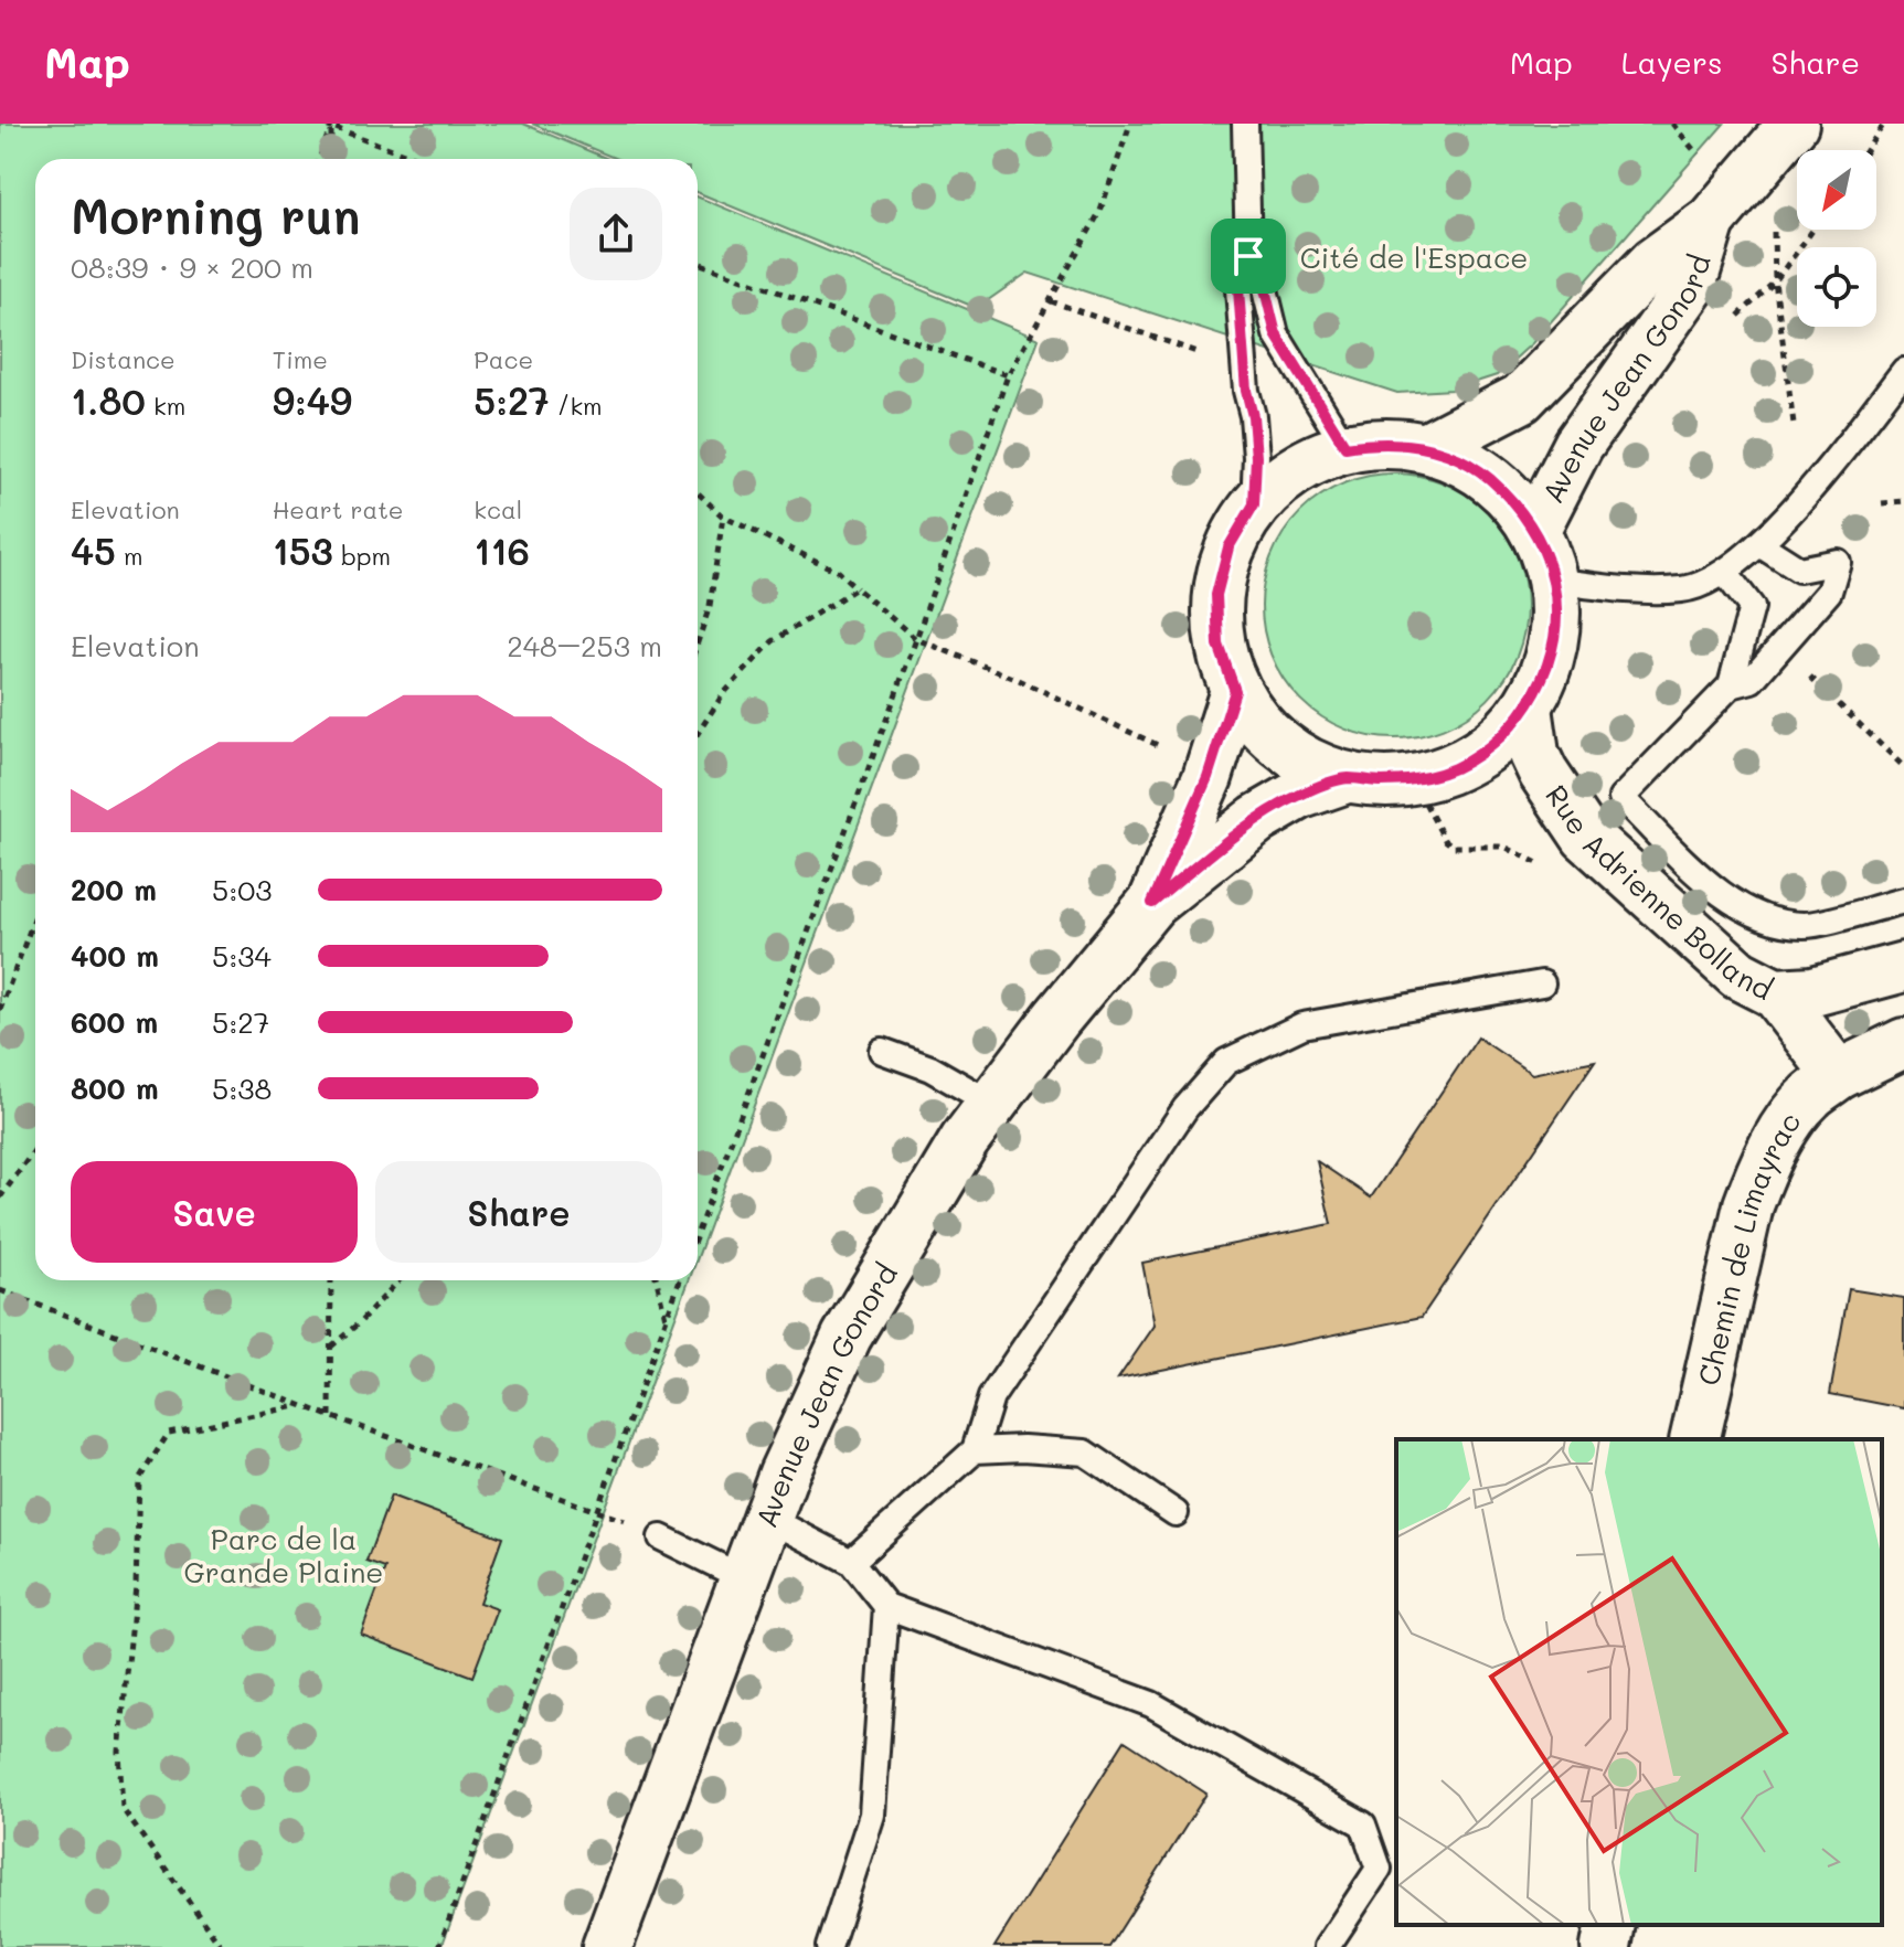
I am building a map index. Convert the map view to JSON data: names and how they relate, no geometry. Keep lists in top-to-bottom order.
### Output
{
  "streets": {
    "street": ["Avenue Jean Gonord", "Rue Adrienne Bolland", "Chemin de Limayrac"]
  },
  "parks": ["Cité de l'Espace", "Parc de la Grande Plaine"],
  "north": "bottom left",
  "page": {
    "header": "Map",
    "nav": ["Map", "Layers", "Share"],
    "heading": ["Morning run", "08:39 · 9 × 200 m"],
    "stats": [
      ["Distance", "1.80 km"],
      ["Time", "9:49"],
      ["Pace", "5:27 /km"],
      ["Elevation", "45 m"],
      ["Heart rate", "153 bpm"],
      ["kcal", "116"]
    ],
    "chart": ["Elevation", "248–253 m"],
    "list": [
      {
        "name": "200 m",
        "note": "5:03"
      },
      {
        "name": "400 m",
        "note": "5:34"
      },
      {
        "name": "600 m",
        "note": "5:27"
      },
      {
        "name": "800 m",
        "note": "5:38"
      }
    ],
    "buttons": ["Save", "Share"]
  }
}
